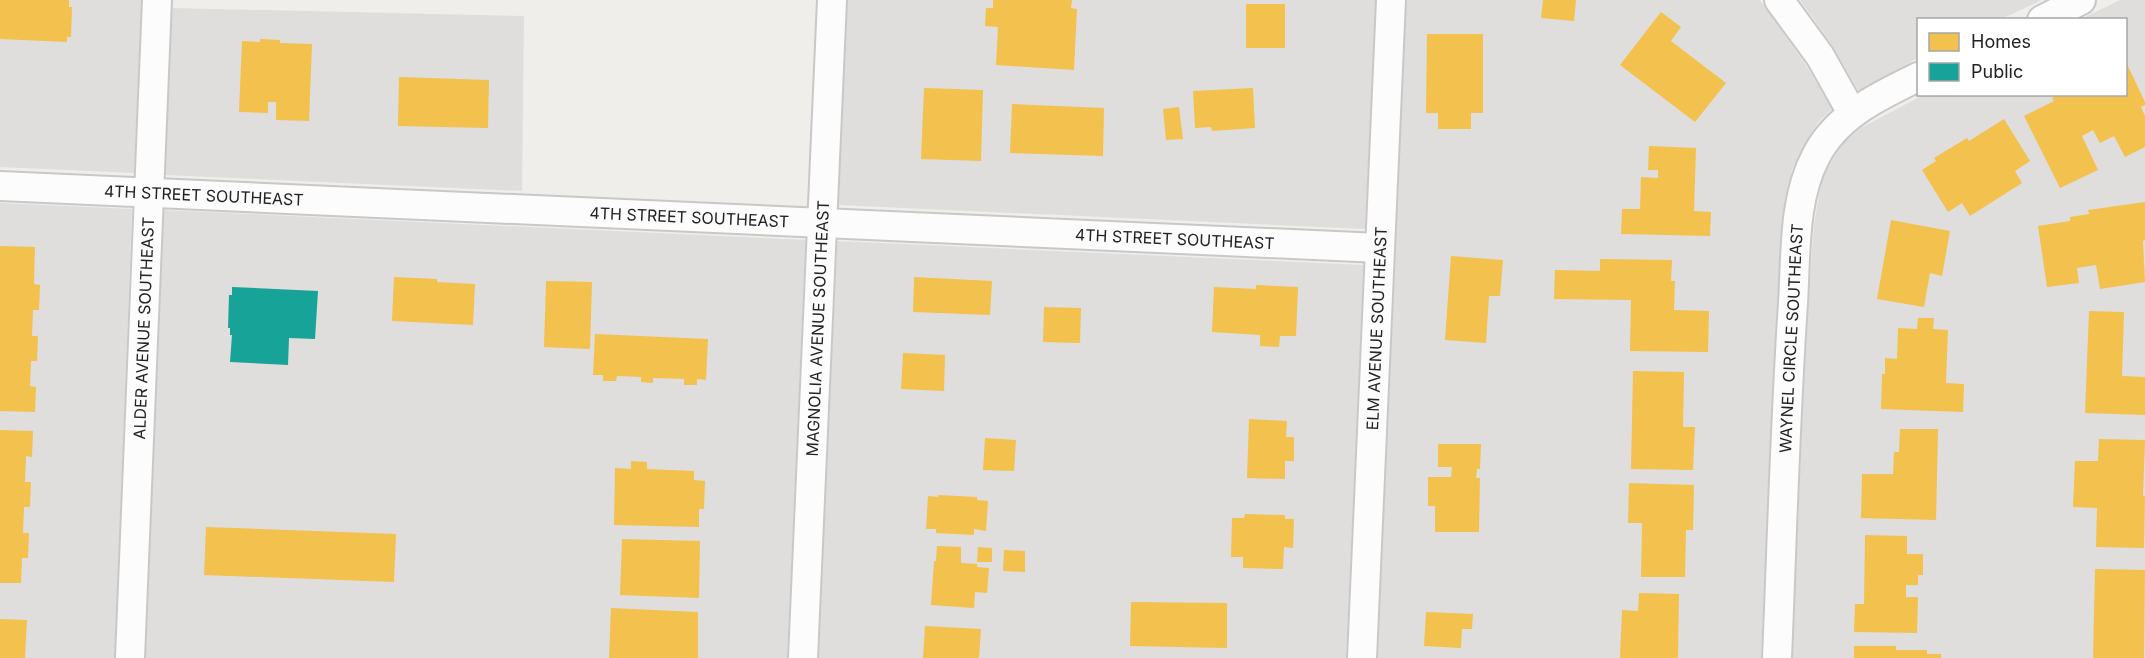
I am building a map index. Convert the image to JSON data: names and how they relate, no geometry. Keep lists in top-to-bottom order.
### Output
{
  "streets": {
    "street": [
      "4TH STREET SOUTHEAST",
      "ALDER AVENUE SOUTHEAST",
      "MAGNOLIA AVENUE SOUTHEAST",
      "ELM AVENUE SOUTHEAST",
      "WAYNEL CIRCLE SOUTHEAST"
    ]
  },
  "crossings": [
    ["4TH STREET SOUTHEAST", "ALDER AVENUE SOUTHEAST"],
    ["4TH STREET SOUTHEAST", "MAGNOLIA AVENUE SOUTHEAST"],
    ["4TH STREET SOUTHEAST", "ELM AVENUE SOUTHEAST"]
  ],
  "legend": ["Homes", "Public"]
}
